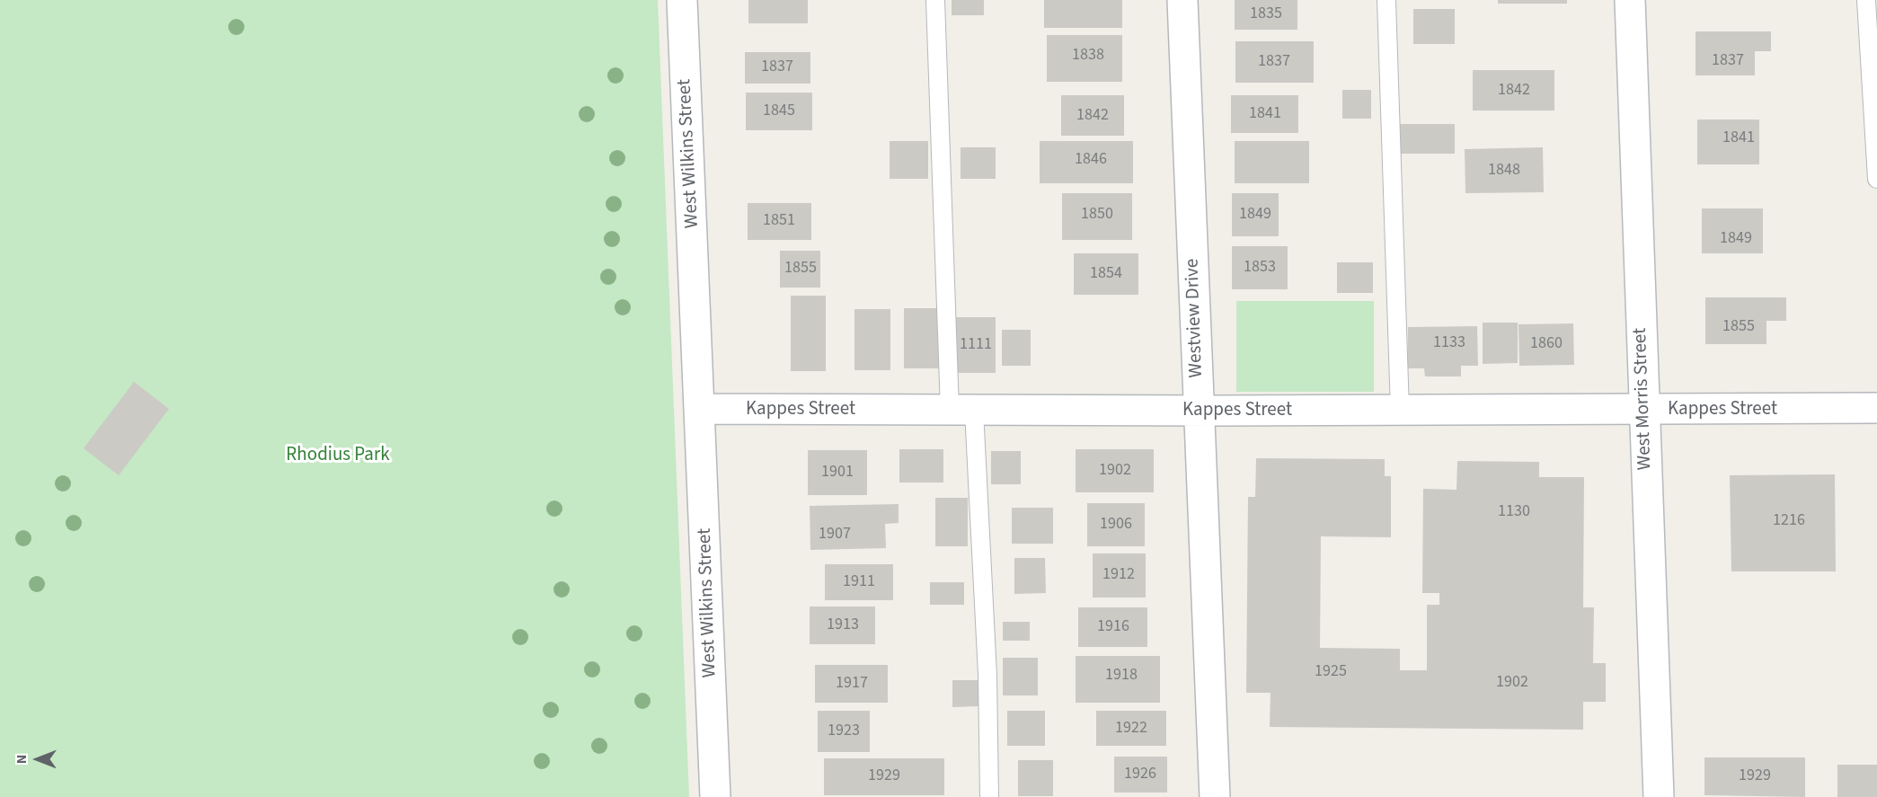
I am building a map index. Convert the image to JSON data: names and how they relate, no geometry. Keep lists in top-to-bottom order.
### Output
{
  "streets": {
    "street": [
      "West Wilkins Street",
      "Westview Drive",
      "West Morris Street",
      "Kappes Street"
    ]
  },
  "crossings": [
    ["West Wilkins Street", "Kappes Street"],
    ["Westview Drive", "Kappes Street"],
    ["West Morris Street", "Kappes Street"]
  ],
  "parks": ["Rhodius Park"],
  "house_numbers": [
    "1835",
    "1838",
    "1837",
    "1837",
    "1837",
    "1842",
    "1845",
    "1841",
    "1842",
    "1841",
    "1846",
    "1848",
    "1850",
    "1849",
    "1851",
    "1849",
    "1853",
    "1855",
    "1854",
    "1855",
    "1133",
    "1860",
    "1111",
    "1902",
    "1901",
    "1130",
    "1216",
    "1906",
    "1907",
    "1912",
    "1911",
    "1913",
    "1916",
    "1925",
    "1918",
    "1902",
    "1917",
    "1922",
    "1923",
    "1926",
    "1929",
    "1929"
  ],
  "north": "left"
}
